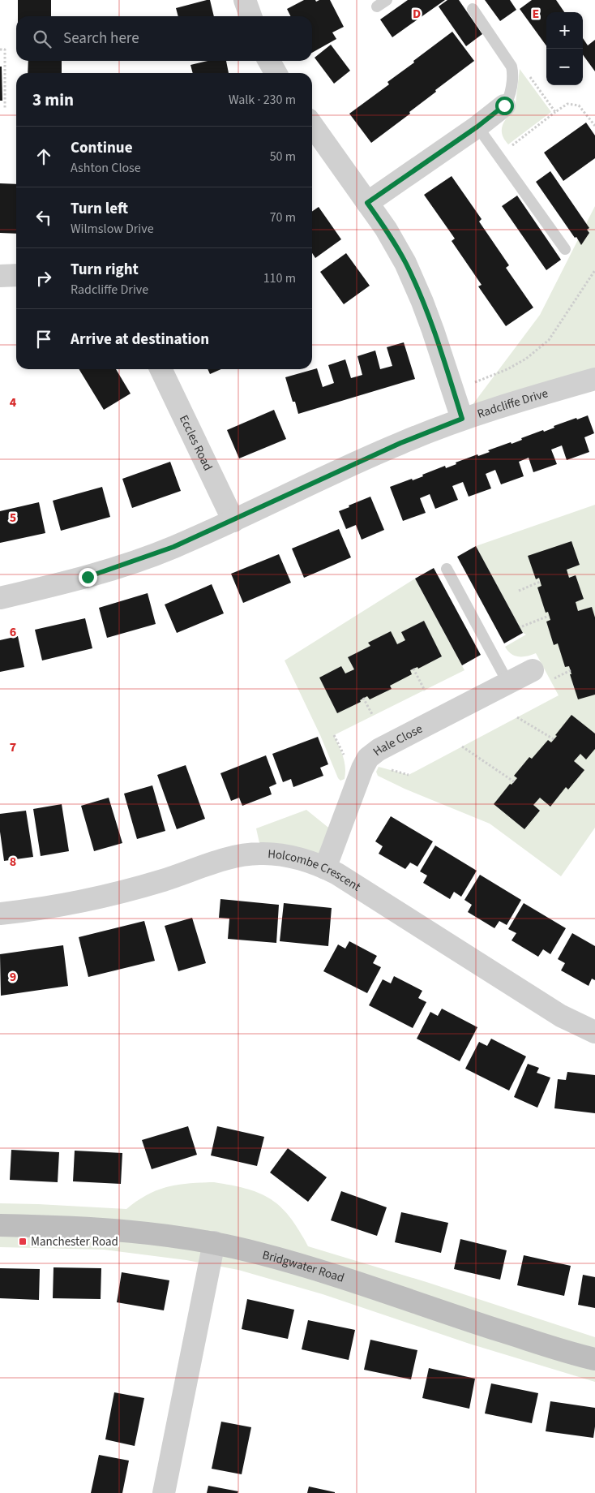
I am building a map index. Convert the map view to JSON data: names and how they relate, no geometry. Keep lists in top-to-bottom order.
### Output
{
  "streets": {
    "street": [
      "Radcliffe Drive",
      "Eccles Road",
      "Hale Close",
      "Holcombe Crescent",
      "Bridgwater Road"
    ]
  },
  "crossings": [
    ["Radcliffe Drive", "Eccles Road"],
    ["Hale Close", "Holcombe Crescent"]
  ],
  "places": {
    "transit": ["Manchester Road"]
  },
  "page": {
    "map_buttons": ["+", "−"],
    "search": "Search here",
    "heading": ["3 min", "Walk · 230 m"],
    "list": [
      ["Continue", "Ashton Close", "50 m"],
      ["Turn left", "Wilmslow Drive", "70 m"],
      ["Turn right", "Radcliffe Drive", "110 m"],
      "Arrive at destination"
    ]
  },
  "grid": {
    "columns": ["D", "E"],
    "rows": [
      "4",
      "5",
      "6",
      "7",
      "8",
      "9"
    ]
  }
}
